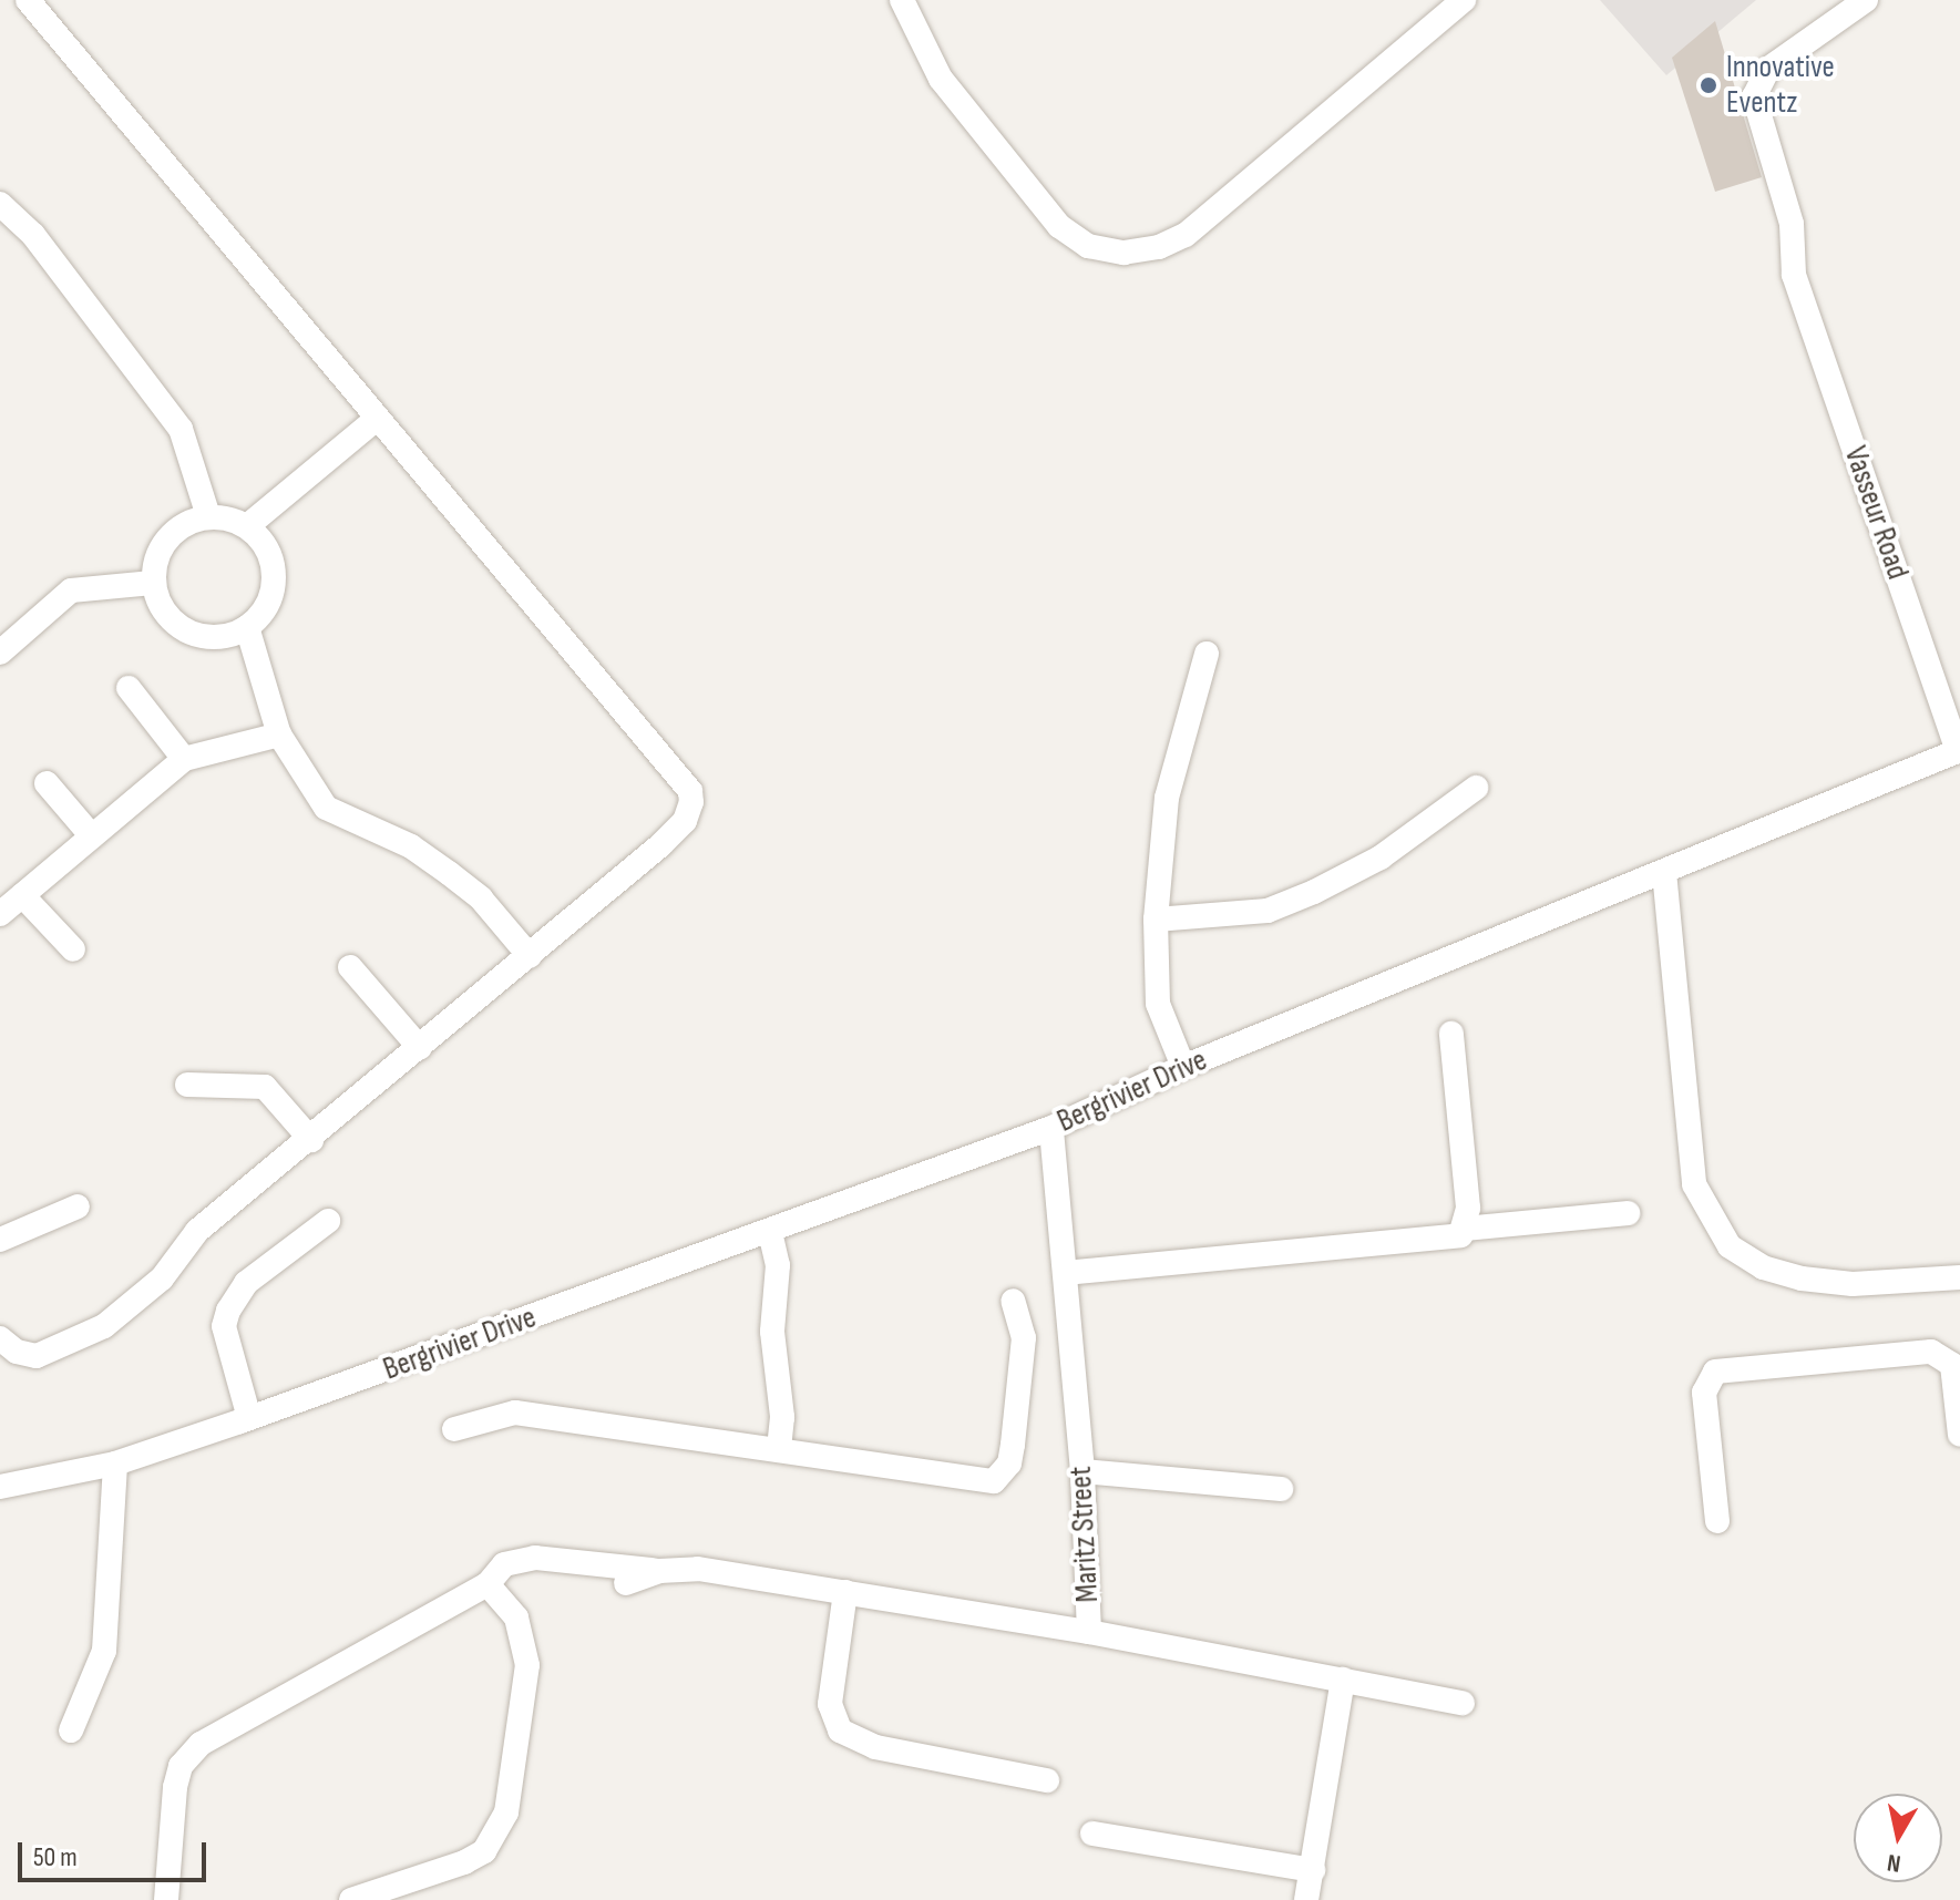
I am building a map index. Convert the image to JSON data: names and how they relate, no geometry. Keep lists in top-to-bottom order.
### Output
{
  "streets": {
    "street": ["Vasseur Road", "Bergrivier Drive", "Maritz Street"]
  },
  "crossings": [
    ["Vasseur Road", "Bergrivier Drive"],
    ["Bergrivier Drive", "Maritz Street"]
  ],
  "places": ["Innovative Eventz"],
  "scale_bar": "50 m",
  "north": "bottom"
}
